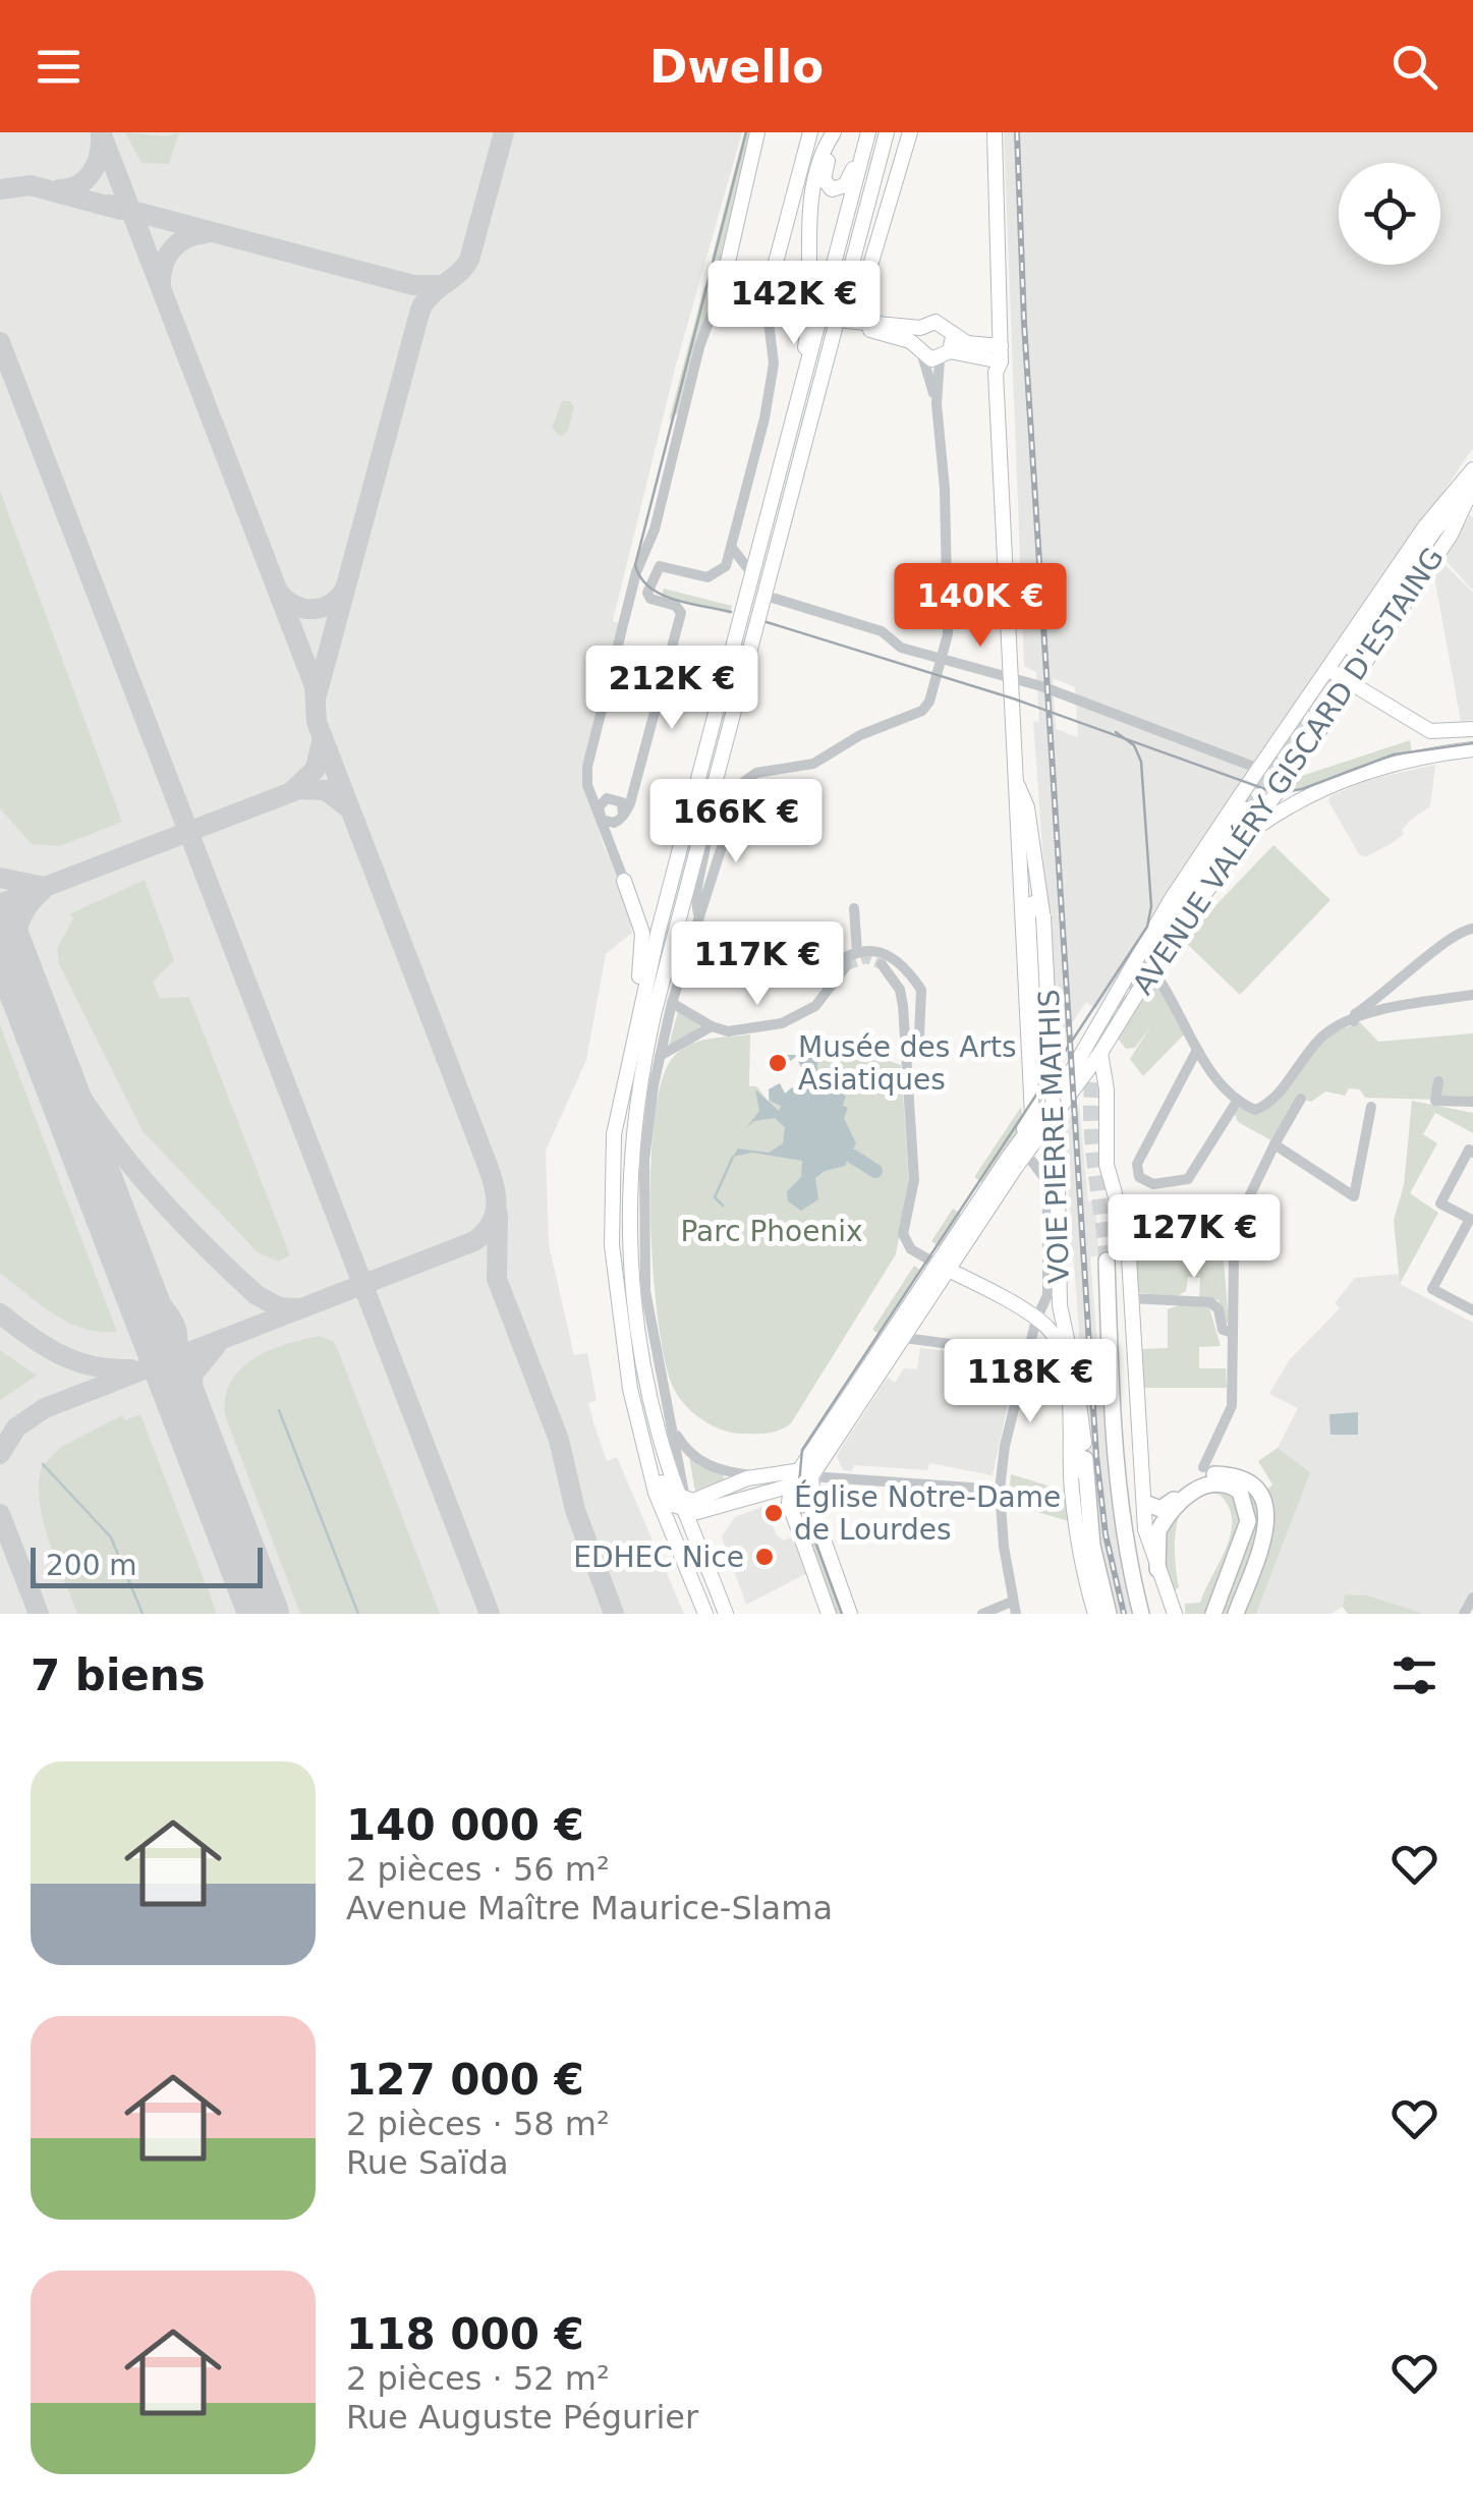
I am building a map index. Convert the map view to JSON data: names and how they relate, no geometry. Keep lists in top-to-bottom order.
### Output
{
  "streets": {
    "highway": ["VOIE PIERRE MATHIS"],
    "main road": ["AVENUE VALÉRY GISCARD D'ESTAING"]
  },
  "parks": ["Parc Phoenix"],
  "places": ["Musée des Arts Asiatiques", "Église Notre-Dame de Lourdes", "EDHEC Nice"],
  "scale_bar": "200 m",
  "page": {
    "header": "Dwello",
    "price": [
      "142K €",
      "140K €",
      "212K €",
      "166K €",
      "117K €",
      "127K €",
      "118K €"
    ],
    "scale": "200 m",
    "heading": "7 biens",
    "list": [
      {
        "name": "140 000 €",
        "note": "2 pièces · 56 m² · Avenue Maître Maurice-Slama"
      },
      {
        "name": "127 000 €",
        "note": "2 pièces · 58 m² · Rue Saïda"
      },
      {
        "name": "118 000 €",
        "note": "2 pièces · 52 m² · Rue Auguste Pégurier"
      }
    ]
  }
}
